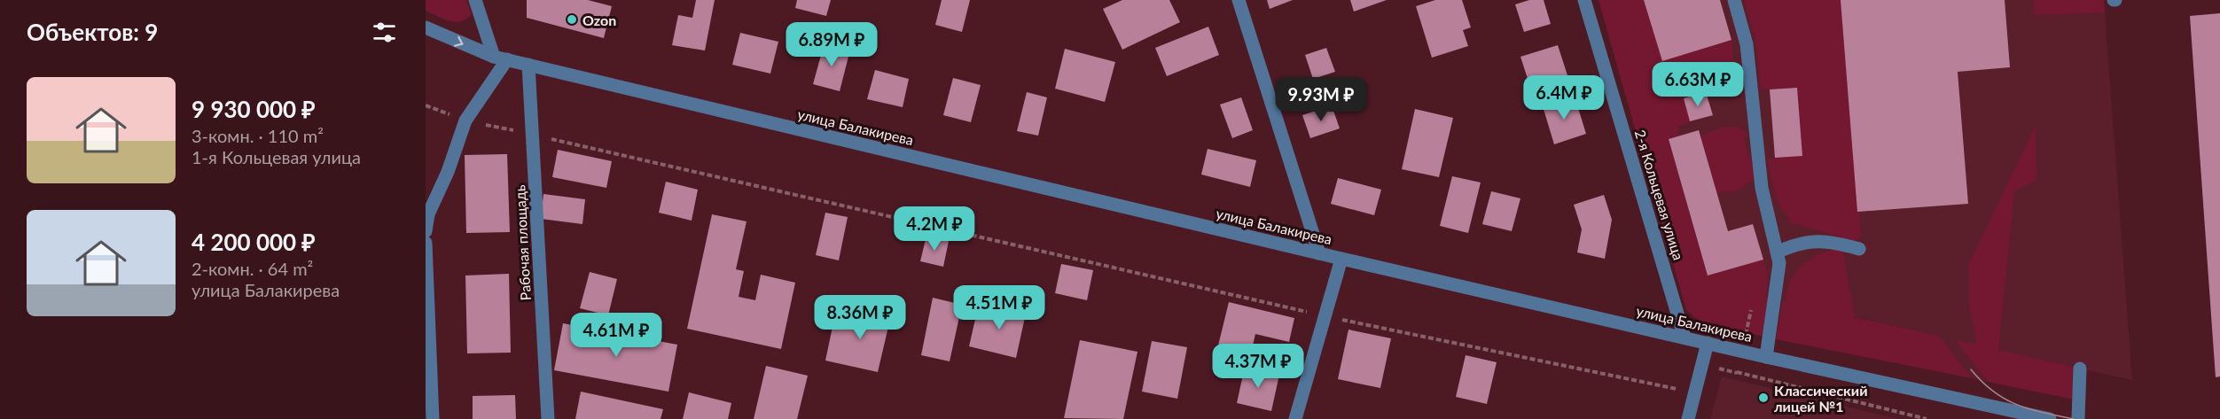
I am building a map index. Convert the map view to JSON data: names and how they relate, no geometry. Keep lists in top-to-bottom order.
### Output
{
  "streets": {
    "street": ["улица Балакирева", "2-я Кольцевая улица", "Рабочая площадь"]
  },
  "crossings": [
    ["улица Балакирева", "2-я Кольцевая улица"],
    ["улица Балакирева", "Рабочая площадь"]
  ],
  "places": ["Ozon", "Классический лицей №1"],
  "page": {
    "heading": "Объектов: 9",
    "price": [
      "6.89M ₽",
      "6.63M ₽",
      "6.4M ₽",
      "9.93M ₽",
      "4.2M ₽",
      "4.51M ₽",
      "8.36M ₽",
      "4.61M ₽",
      "4.37M ₽"
    ],
    "list": [
      {
        "name": "9 930 000 ₽",
        "note": "3-комн. · 110 m² · 1-я Кольцевая улица"
      },
      {
        "name": "4 200 000 ₽",
        "note": "2-комн. · 64 m² · улица Балакирева"
      }
    ]
  }
}
